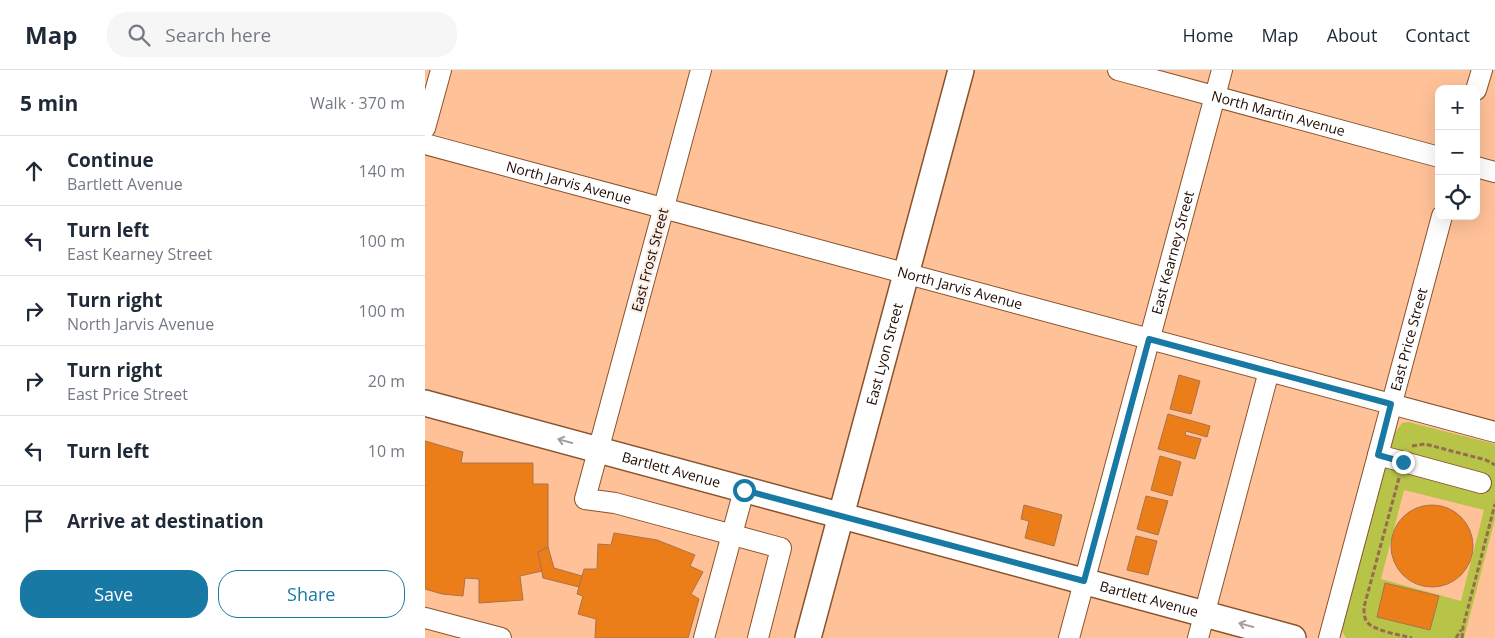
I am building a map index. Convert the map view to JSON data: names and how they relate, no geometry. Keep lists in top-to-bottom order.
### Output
{
  "streets": {
    "main road": ["East Lyon Street", "Bartlett Avenue"],
    "street": [
      "North Martin Avenue",
      "North Jarvis Avenue",
      "East Kearney Street",
      "East Frost Street",
      "East Price Street"
    ]
  },
  "crossings": [
    ["North Martin Avenue", "East Kearney Street"],
    ["North Jarvis Avenue", "East Kearney Street"],
    ["North Jarvis Avenue", "East Frost Street"],
    ["North Jarvis Avenue", "East Price Street"],
    ["North Jarvis Avenue", "East Lyon Street"],
    ["East Kearney Street", "Bartlett Avenue"],
    ["East Frost Street", "Bartlett Avenue"],
    ["East Lyon Street", "Bartlett Avenue"]
  ],
  "page": {
    "header": "Map",
    "search": "Search here",
    "nav": [
      "Home",
      "Map",
      "About",
      "Contact"
    ],
    "heading": ["5 min", "Walk · 370 m"],
    "map_buttons": ["+", "−"],
    "list": [
      ["Continue", "Bartlett Avenue", "140 m"],
      ["Turn left", "East Kearney Street", "100 m"],
      ["Turn right", "North Jarvis Avenue", "100 m"],
      ["Turn right", "East Price Street", "20 m"],
      ["Turn left", "10 m"],
      "Arrive at destination"
    ],
    "buttons": ["Save", "Share"]
  }
}
